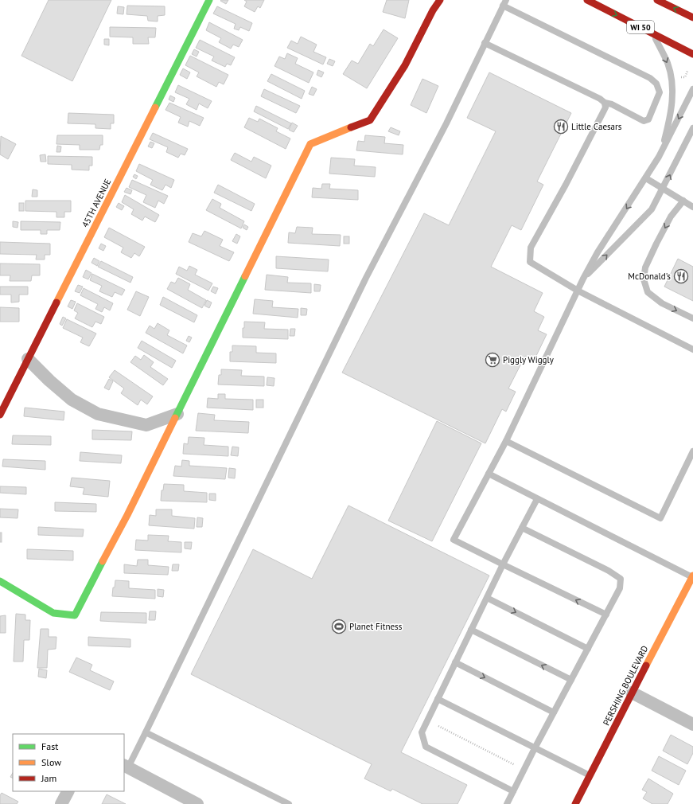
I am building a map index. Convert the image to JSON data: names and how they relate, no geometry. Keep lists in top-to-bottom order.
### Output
{
  "streets": {
    "street": ["WI 50", "45TH AVENUE", "PERSHING BOULEVARD"]
  },
  "places": {
    "restaurant": ["Little Caesars", "McDonald's"],
    "supermarket": ["Piggly Wiggly"],
    "sports": ["Planet Fitness"]
  },
  "legend": ["Fast", "Slow", "Jam"]
}
